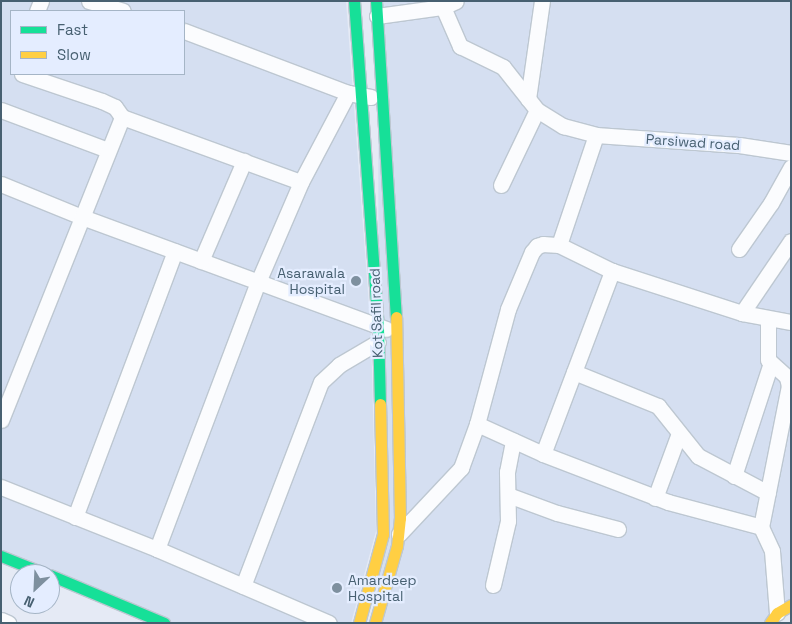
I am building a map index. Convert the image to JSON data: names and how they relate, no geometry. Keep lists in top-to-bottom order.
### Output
{
  "streets": {
    "main road": ["Kot Safil road"],
    "street": ["Parsiwad road"]
  },
  "places": ["Asarawala Hospital", "Amardeep Hospital"],
  "legend": ["Fast", "Slow"],
  "north": "bottom left"
}
